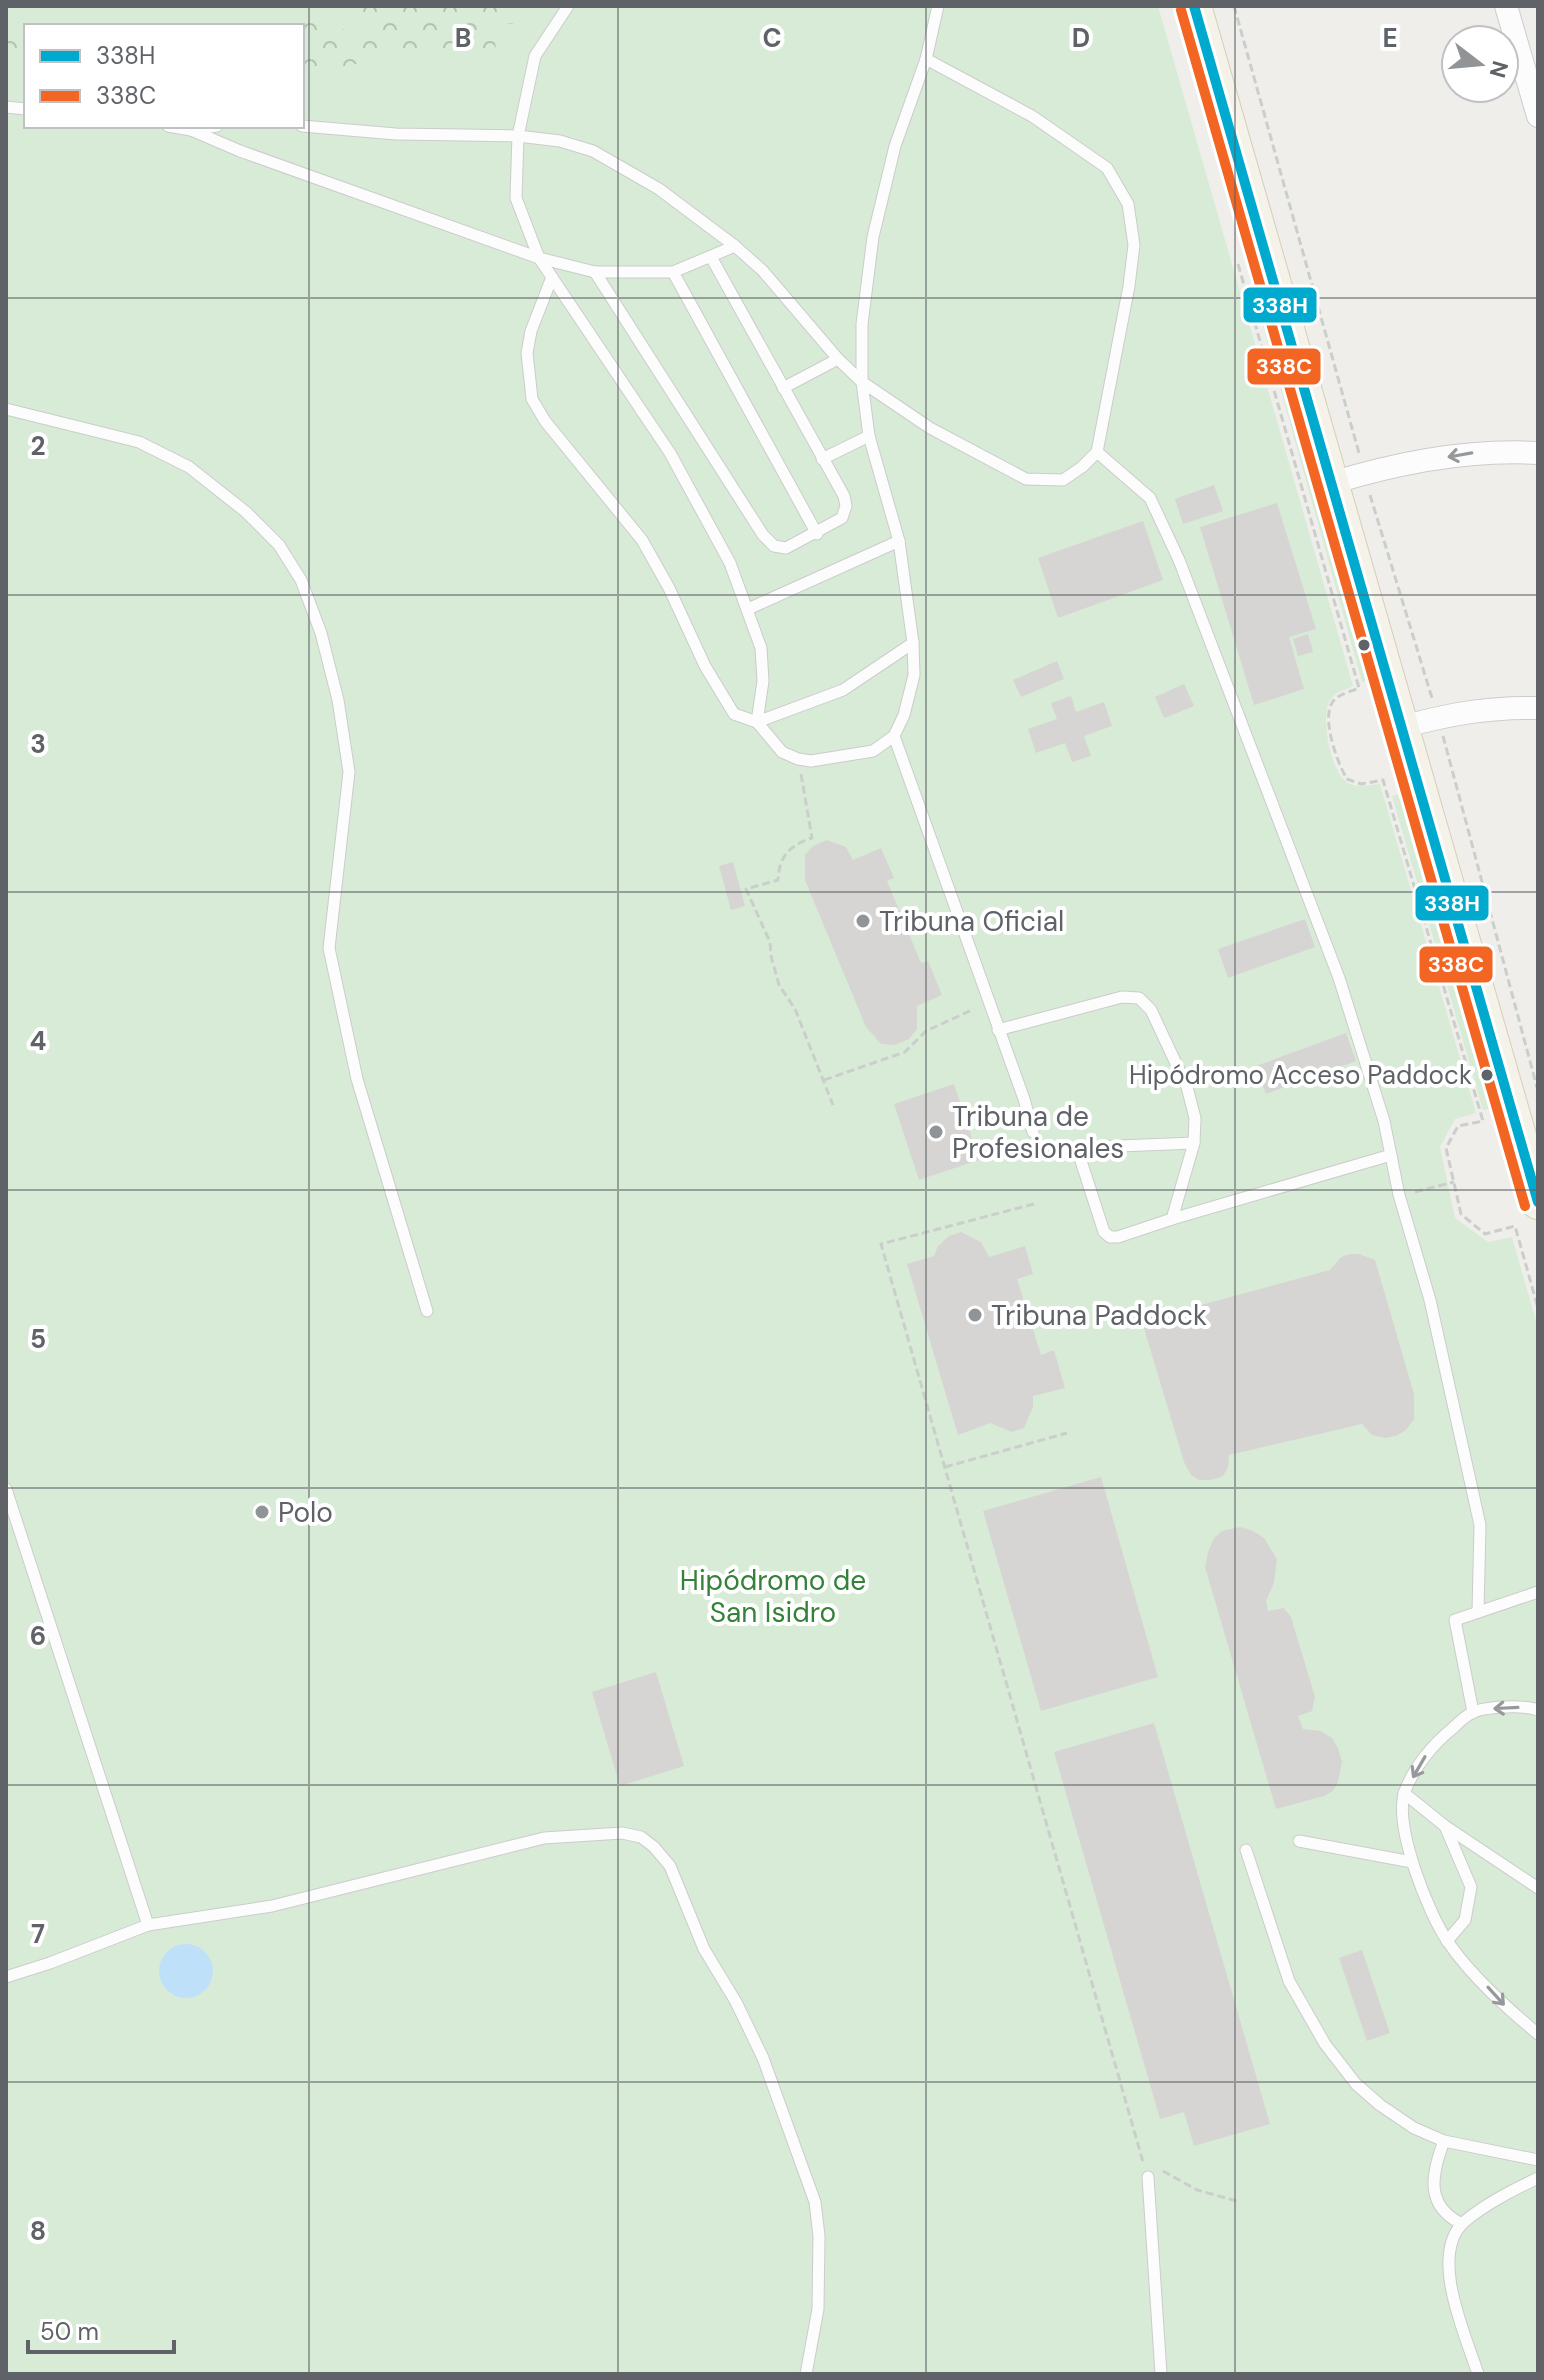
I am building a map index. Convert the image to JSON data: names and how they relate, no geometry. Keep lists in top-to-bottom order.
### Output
{
  "parks": ["Hipódromo de San Isidro"],
  "places": [
    "Tribuna Oficial",
    "Hipódromo Acceso Paddock",
    "Tribuna de Profesionales",
    "Tribuna Paddock",
    "Polo"
  ],
  "lines": ["transit line 338H", "transit line 338C"],
  "legend": ["338H", "338C"],
  "scale_bar": "50 m",
  "north": "right",
  "grid": {
    "columns": [
      "B",
      "C",
      "D",
      "E"
    ],
    "rows": [
      "2",
      "3",
      "4",
      "5",
      "6",
      "7",
      "8"
    ]
  }
}
